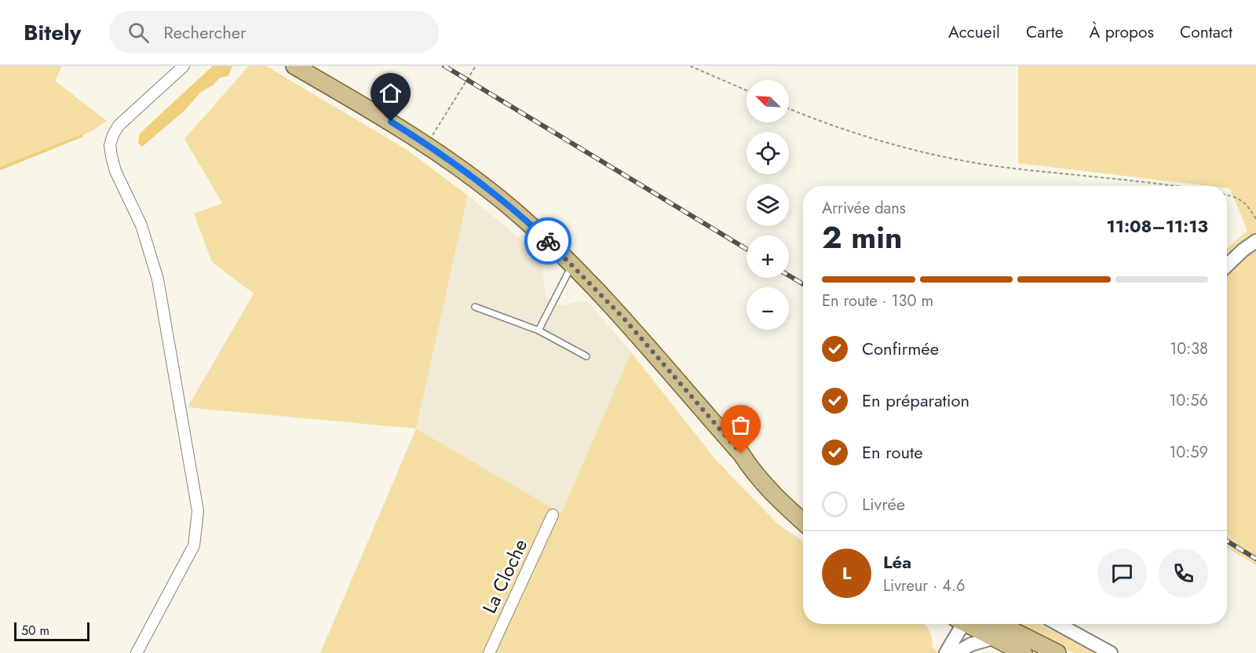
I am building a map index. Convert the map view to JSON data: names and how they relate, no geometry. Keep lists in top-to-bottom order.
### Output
{
  "streets": {
    "street": ["La Cloche"]
  },
  "scale_bar": "50 m",
  "north": "top left",
  "page": {
    "header": "Bitely",
    "search": "Rechercher",
    "nav": [
      "Accueil",
      "Carte",
      "À propos",
      "Contact"
    ],
    "map_buttons": ["+", "−"],
    "heading": ["2 min", "Arrivée dans", "11:08–11:13"],
    "panel": ["Léa", "Livreur · 4.6"],
    "bar": "En route · 130 m",
    "list": [
      ["Confirmée", "10:38"],
      ["En préparation", "10:56"],
      ["En route", "10:59"],
      "Livrée"
    ],
    "round": "L",
    "scale": "50 m"
  }
}
